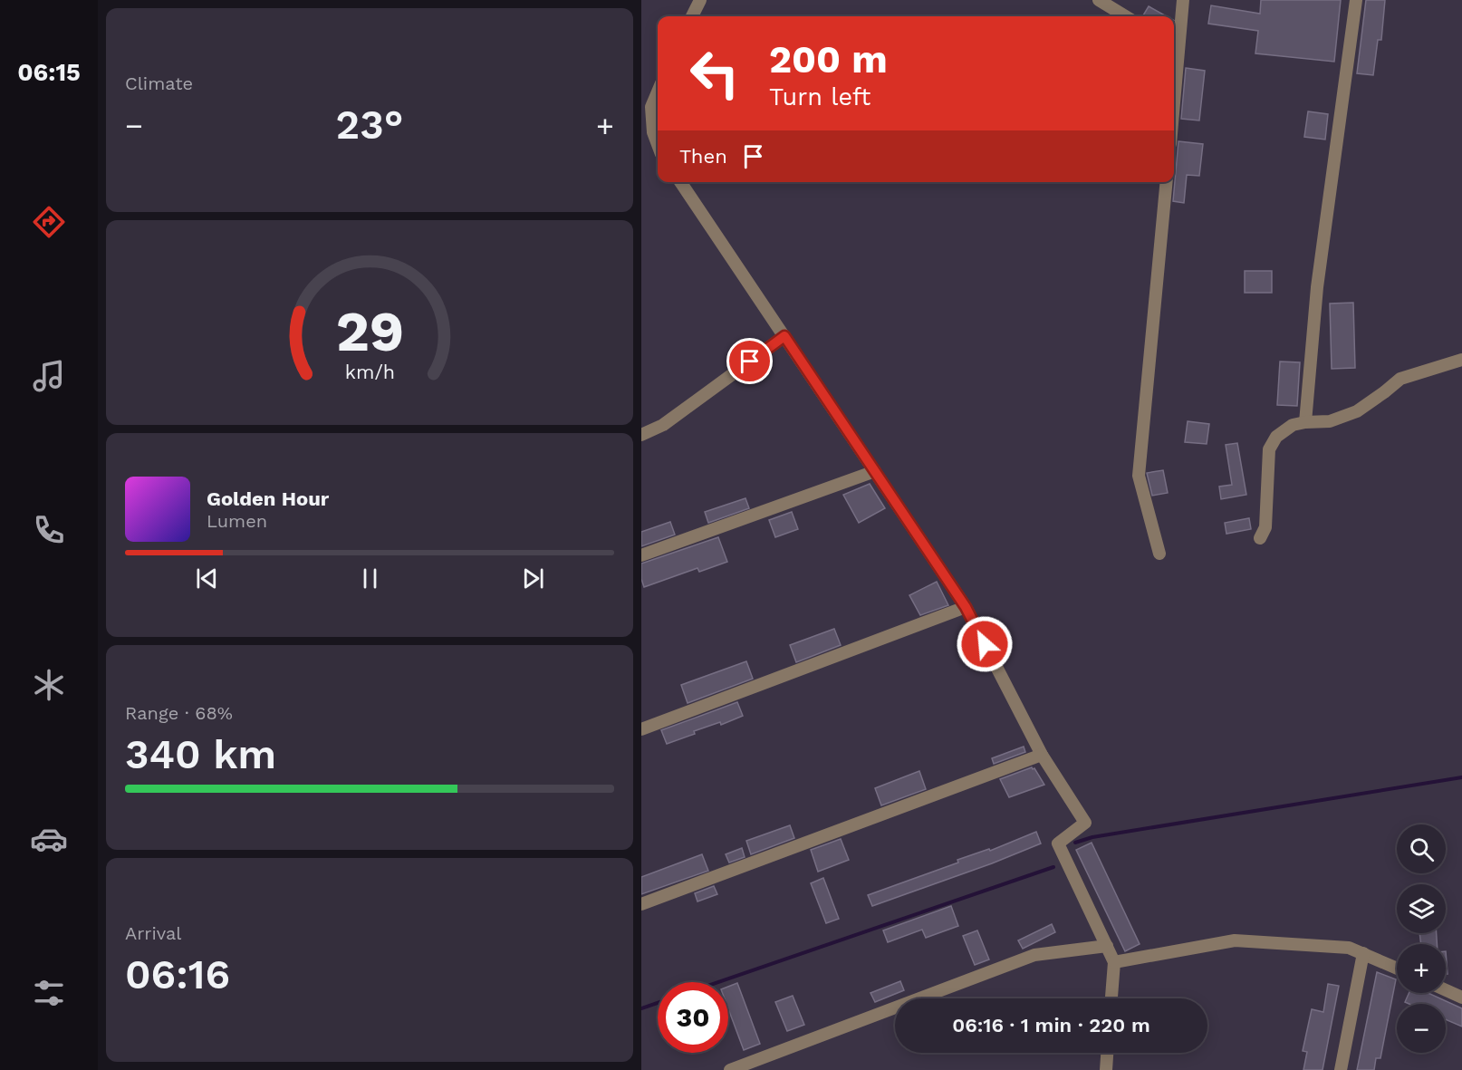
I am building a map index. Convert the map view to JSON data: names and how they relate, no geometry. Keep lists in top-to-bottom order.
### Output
{
  "page": {
    "tabs": "06:15",
    "tile": [
      "Climate",
      ["Range · 68%", "340 km"],
      ["Arrival", "06:16"]
    ],
    "turn": ["200 m", "Turn left"],
    "heat": ["−", "23°", "+"],
    "then": "Then",
    "song": ["Golden Hour", "Lumen"],
    "map_buttons": ["+", "−"],
    "limit": "30",
    "trip": "06:16 · 1 min · 220 m",
    "gauge": ["29", "km/h"]
  }
}
